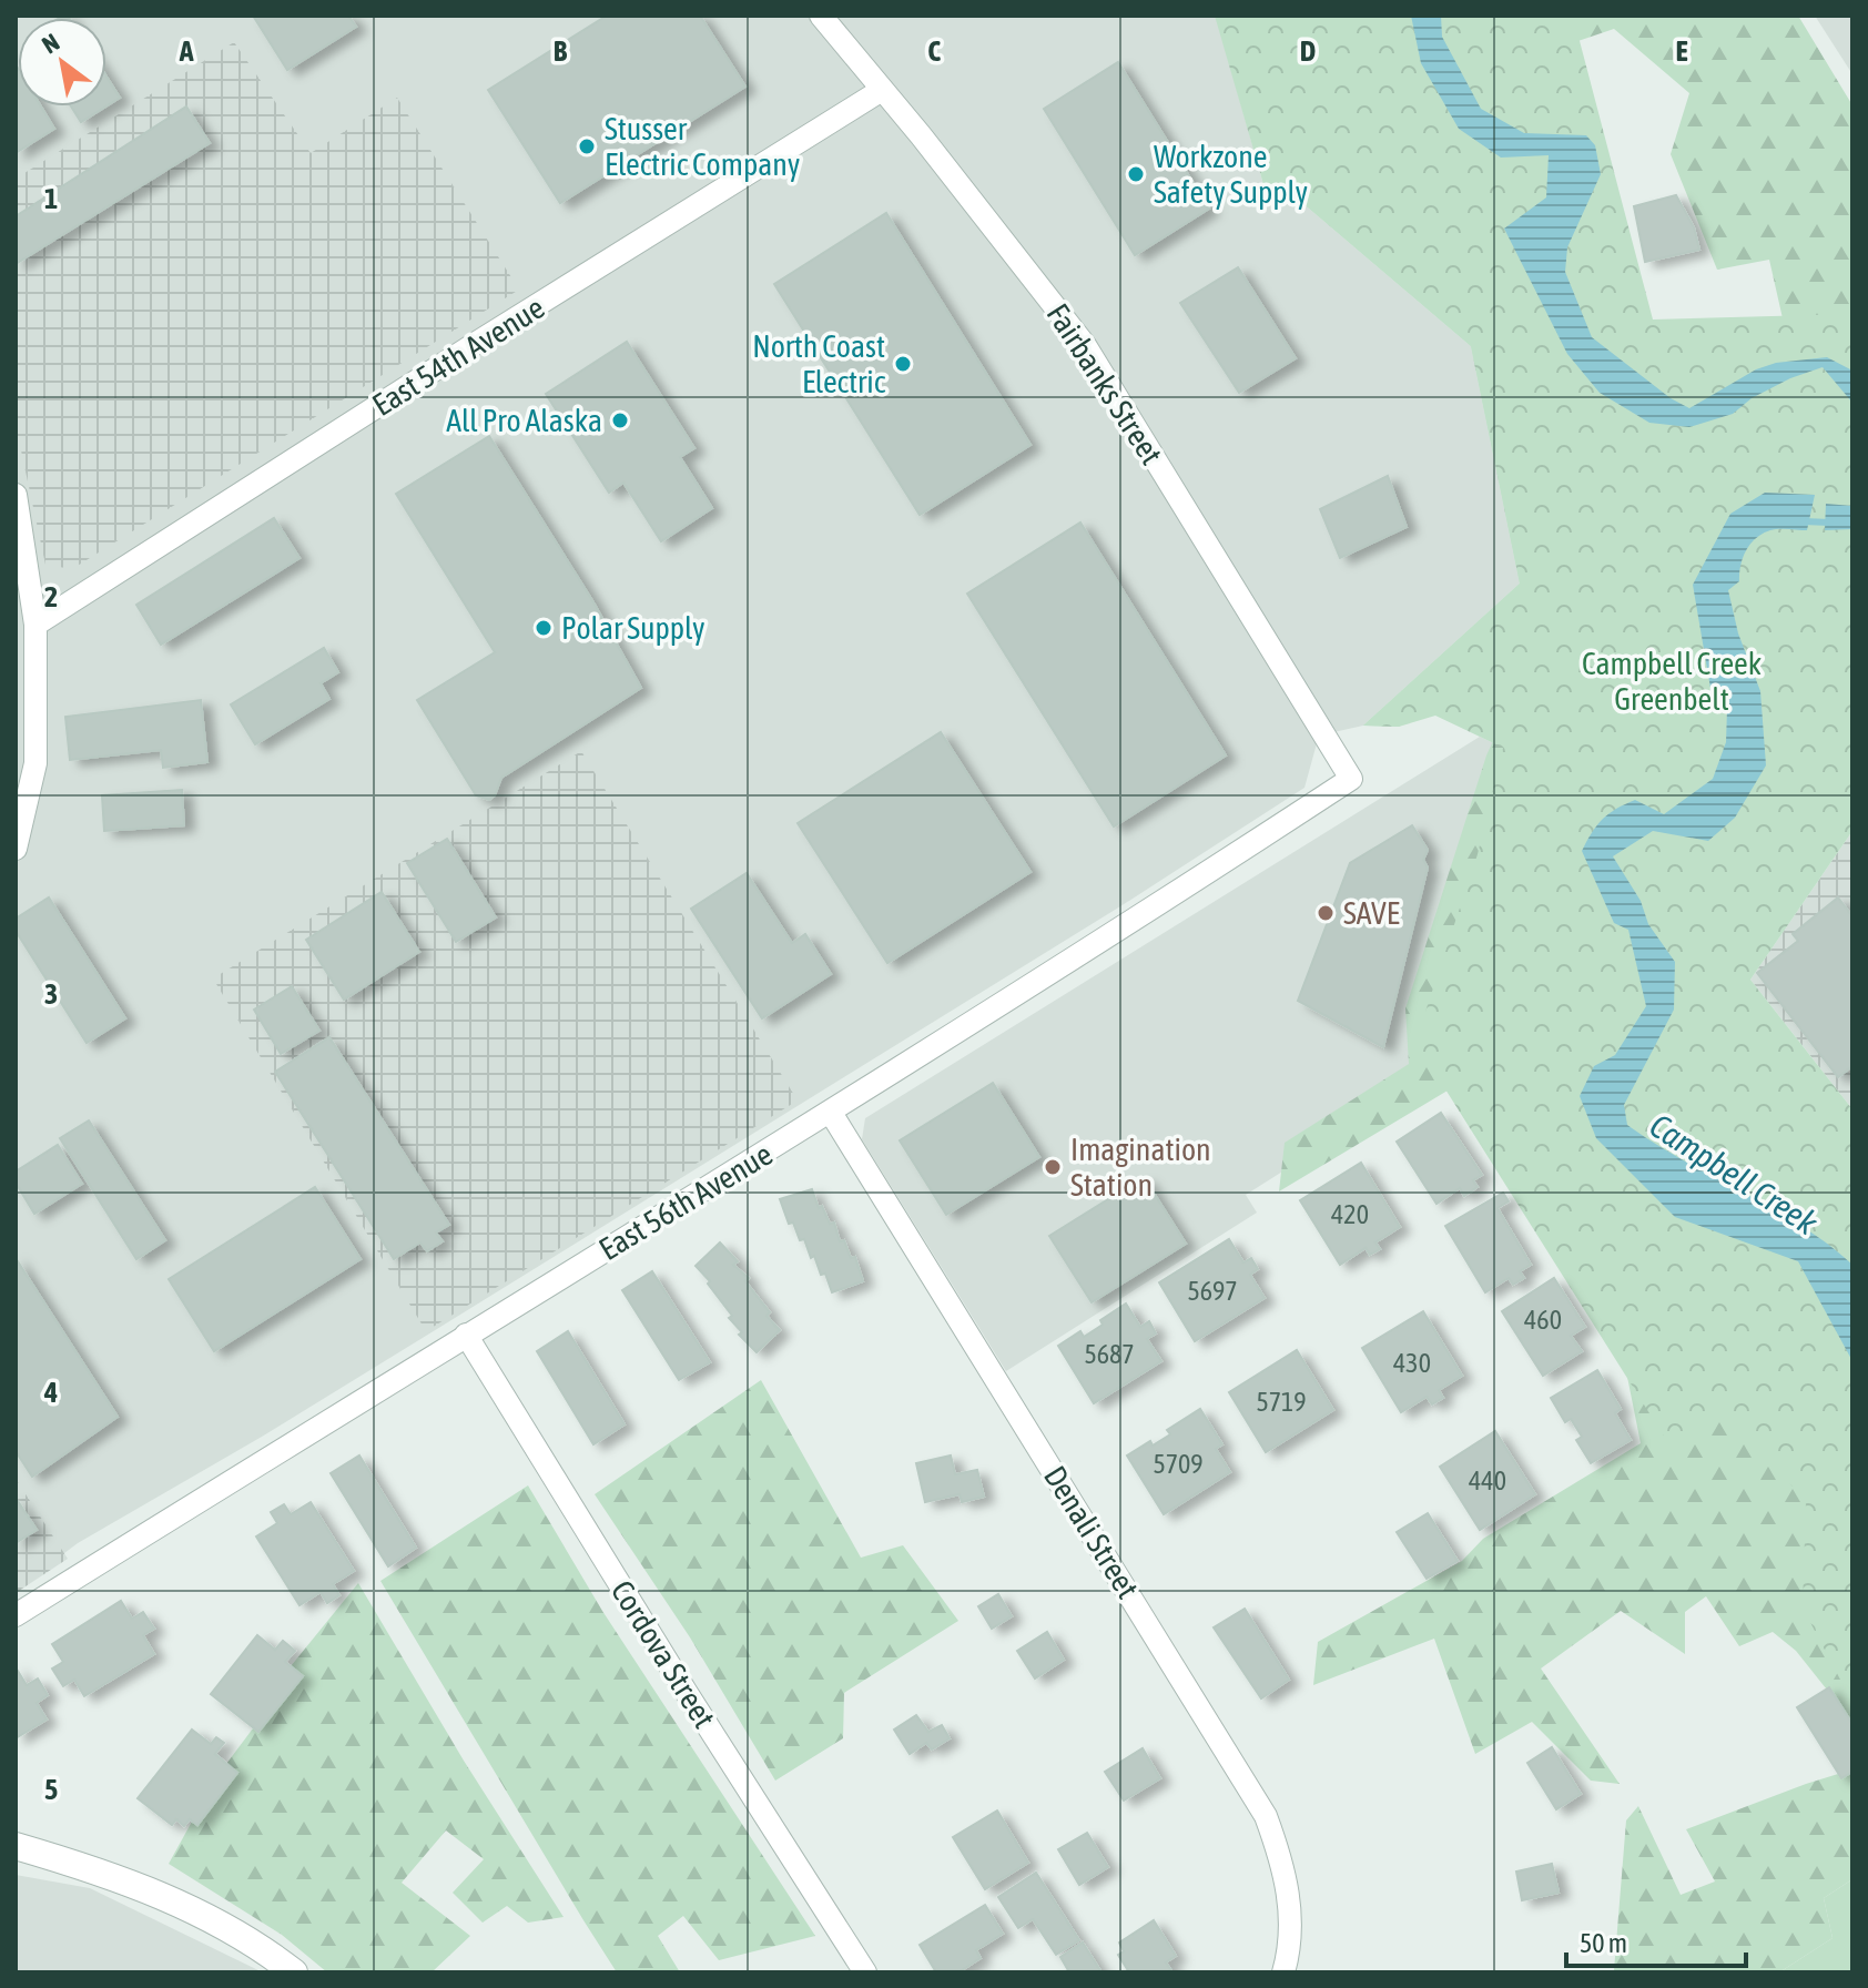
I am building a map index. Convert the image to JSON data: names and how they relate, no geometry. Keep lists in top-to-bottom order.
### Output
{
  "streets": {
    "street": [
      "East 54th Avenue",
      "Fairbanks Street",
      "East 56th Avenue",
      "Denali Street",
      "Cordova Street"
    ]
  },
  "crossings": [
    ["East 54th Avenue", "Fairbanks Street"],
    ["Fairbanks Street", "East 56th Avenue"],
    ["East 56th Avenue", "Denali Street"],
    ["East 56th Avenue", "Cordova Street"]
  ],
  "water": ["Campbell Creek"],
  "parks": ["Campbell Creek Greenbelt"],
  "places": [
    "Stusser Electric Company",
    "Workzone Safety Supply",
    "North Coast Electric",
    "All Pro Alaska",
    "Polar Supply",
    "SAVE",
    "Imagination Station"
  ],
  "house_numbers": [
    "420",
    "5697",
    "460",
    "5687",
    "430",
    "5719",
    "5709",
    "440"
  ],
  "scale_bar": "50 m",
  "north": "top left",
  "grid": {
    "columns": [
      "A",
      "B",
      "C",
      "D",
      "E"
    ],
    "rows": [
      "1",
      "2",
      "3",
      "4",
      "5"
    ]
  }
}
